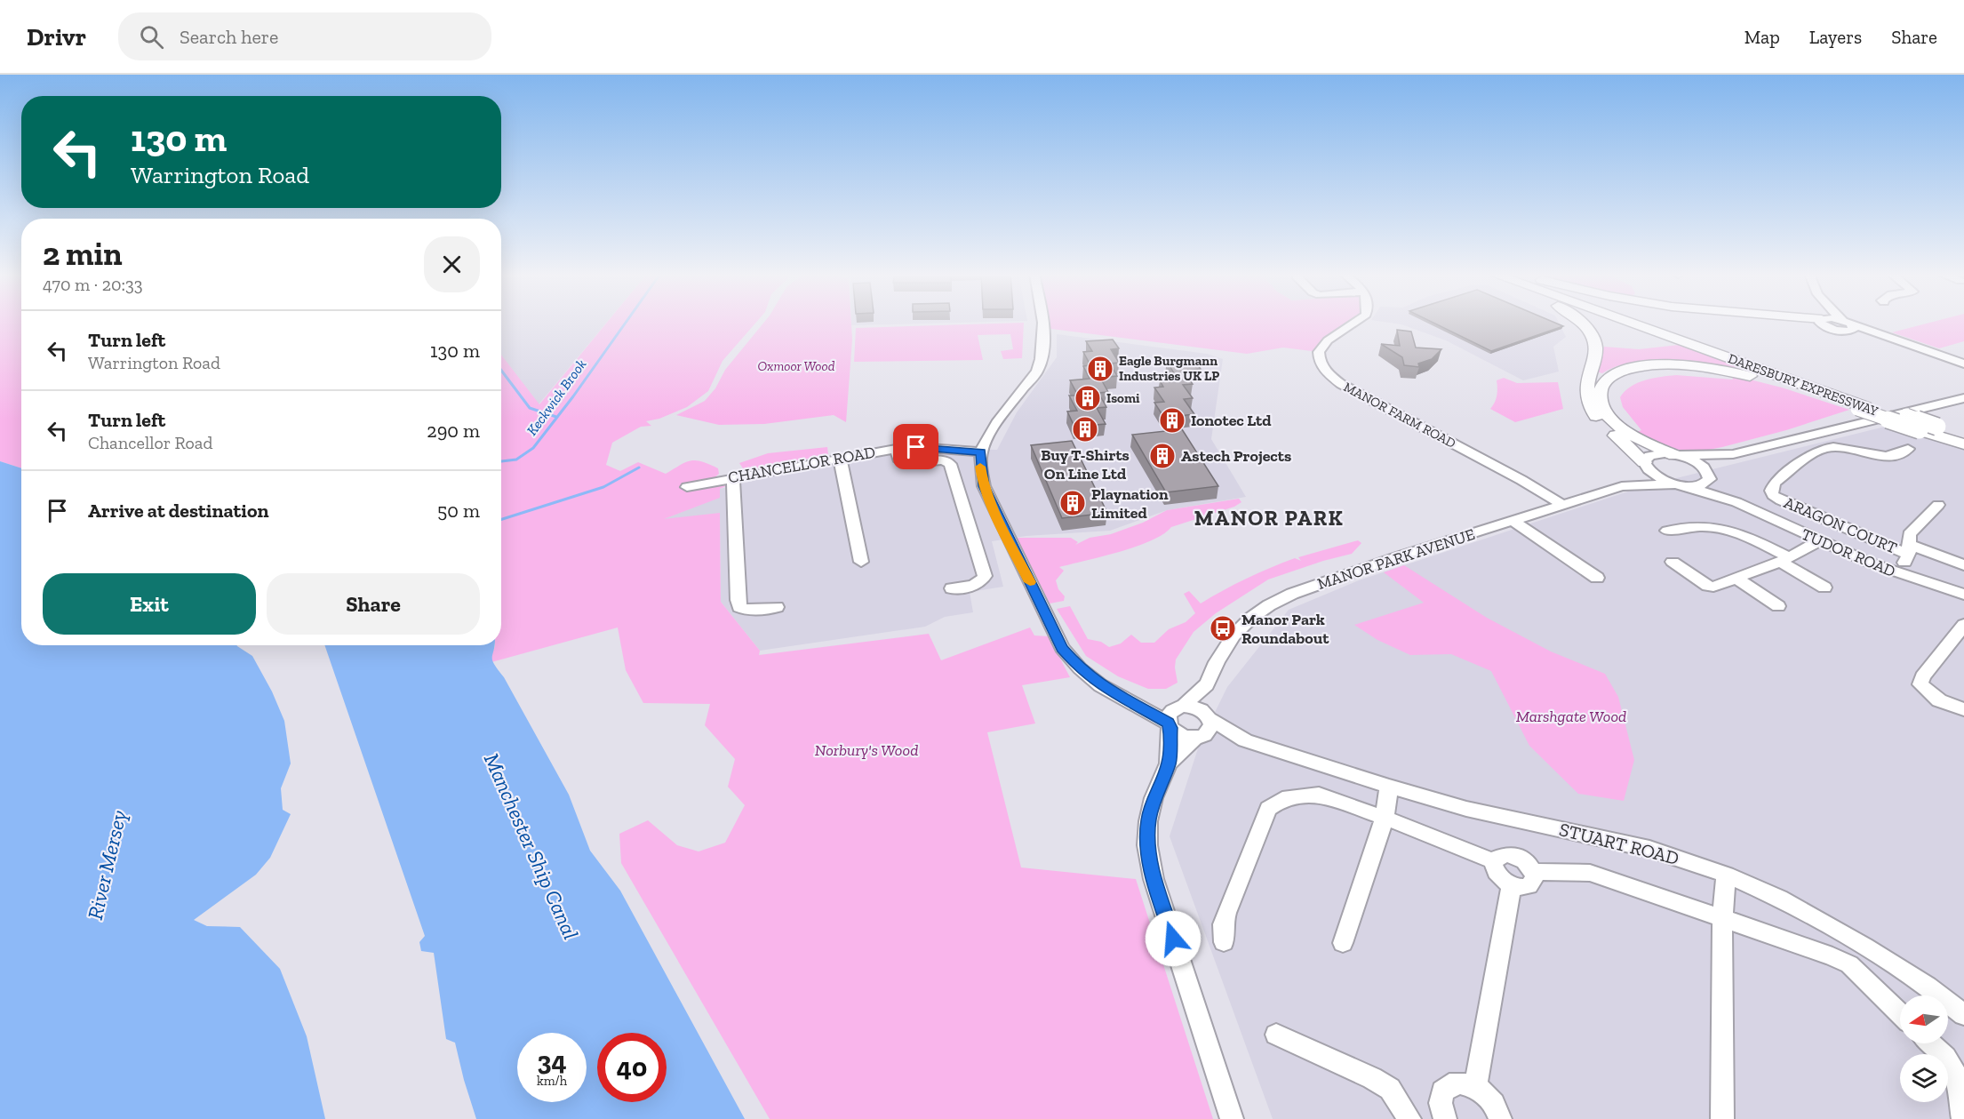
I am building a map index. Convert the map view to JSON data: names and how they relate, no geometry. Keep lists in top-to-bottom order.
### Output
{
  "streets": {
    "main road": ["DARESBURY EXPRESSWAY"],
    "street": [
      "MANOR FARM ROAD",
      "CHANCELLOR ROAD",
      "ARAGON COURT",
      "TUDOR ROAD",
      "MANOR PARK AVENUE",
      "STUART ROAD"
    ]
  },
  "crossings": [
    ["MANOR FARM ROAD", "MANOR PARK AVENUE"],
    ["ARAGON COURT", "TUDOR ROAD"],
    ["TUDOR ROAD", "MANOR PARK AVENUE"],
    ["MANOR PARK AVENUE", "STUART ROAD"]
  ],
  "districts": ["MANOR PARK"],
  "water": ["Keckwick Brook", "Manchester Ship Canal", "River Mersey"],
  "parks": ["Oxmoor Wood", "Marshgate Wood", "Norbury's Wood"],
  "places": {
    "building": [
      "Eagle Burgmann Industries UK LP",
      "Isomi",
      "Ionotec Ltd",
      "Buy T-Shirts On Line Ltd",
      "Astech Projects",
      "Playnation Limited"
    ],
    "bus stop": ["Manor Park Roundabout"]
  },
  "north": "left",
  "page": {
    "header": "Drivr",
    "search": "Search here",
    "nav": ["Map", "Layers", "Share"],
    "turn": ["130 m", "Warrington Road"],
    "heading": ["2 min", "470 m · 20:33"],
    "list": [
      {
        "name": "Turn left",
        "note": "Warrington Road",
        "value": "130 m"
      },
      {
        "name": "Turn left",
        "note": "Chancellor Road",
        "value": "290 m"
      },
      {
        "name": "Arrive at destination",
        "value": "50 m"
      }
    ],
    "buttons": ["Exit", "Share"],
    "speed": "34 km/h",
    "limit": "40"
  }
}
